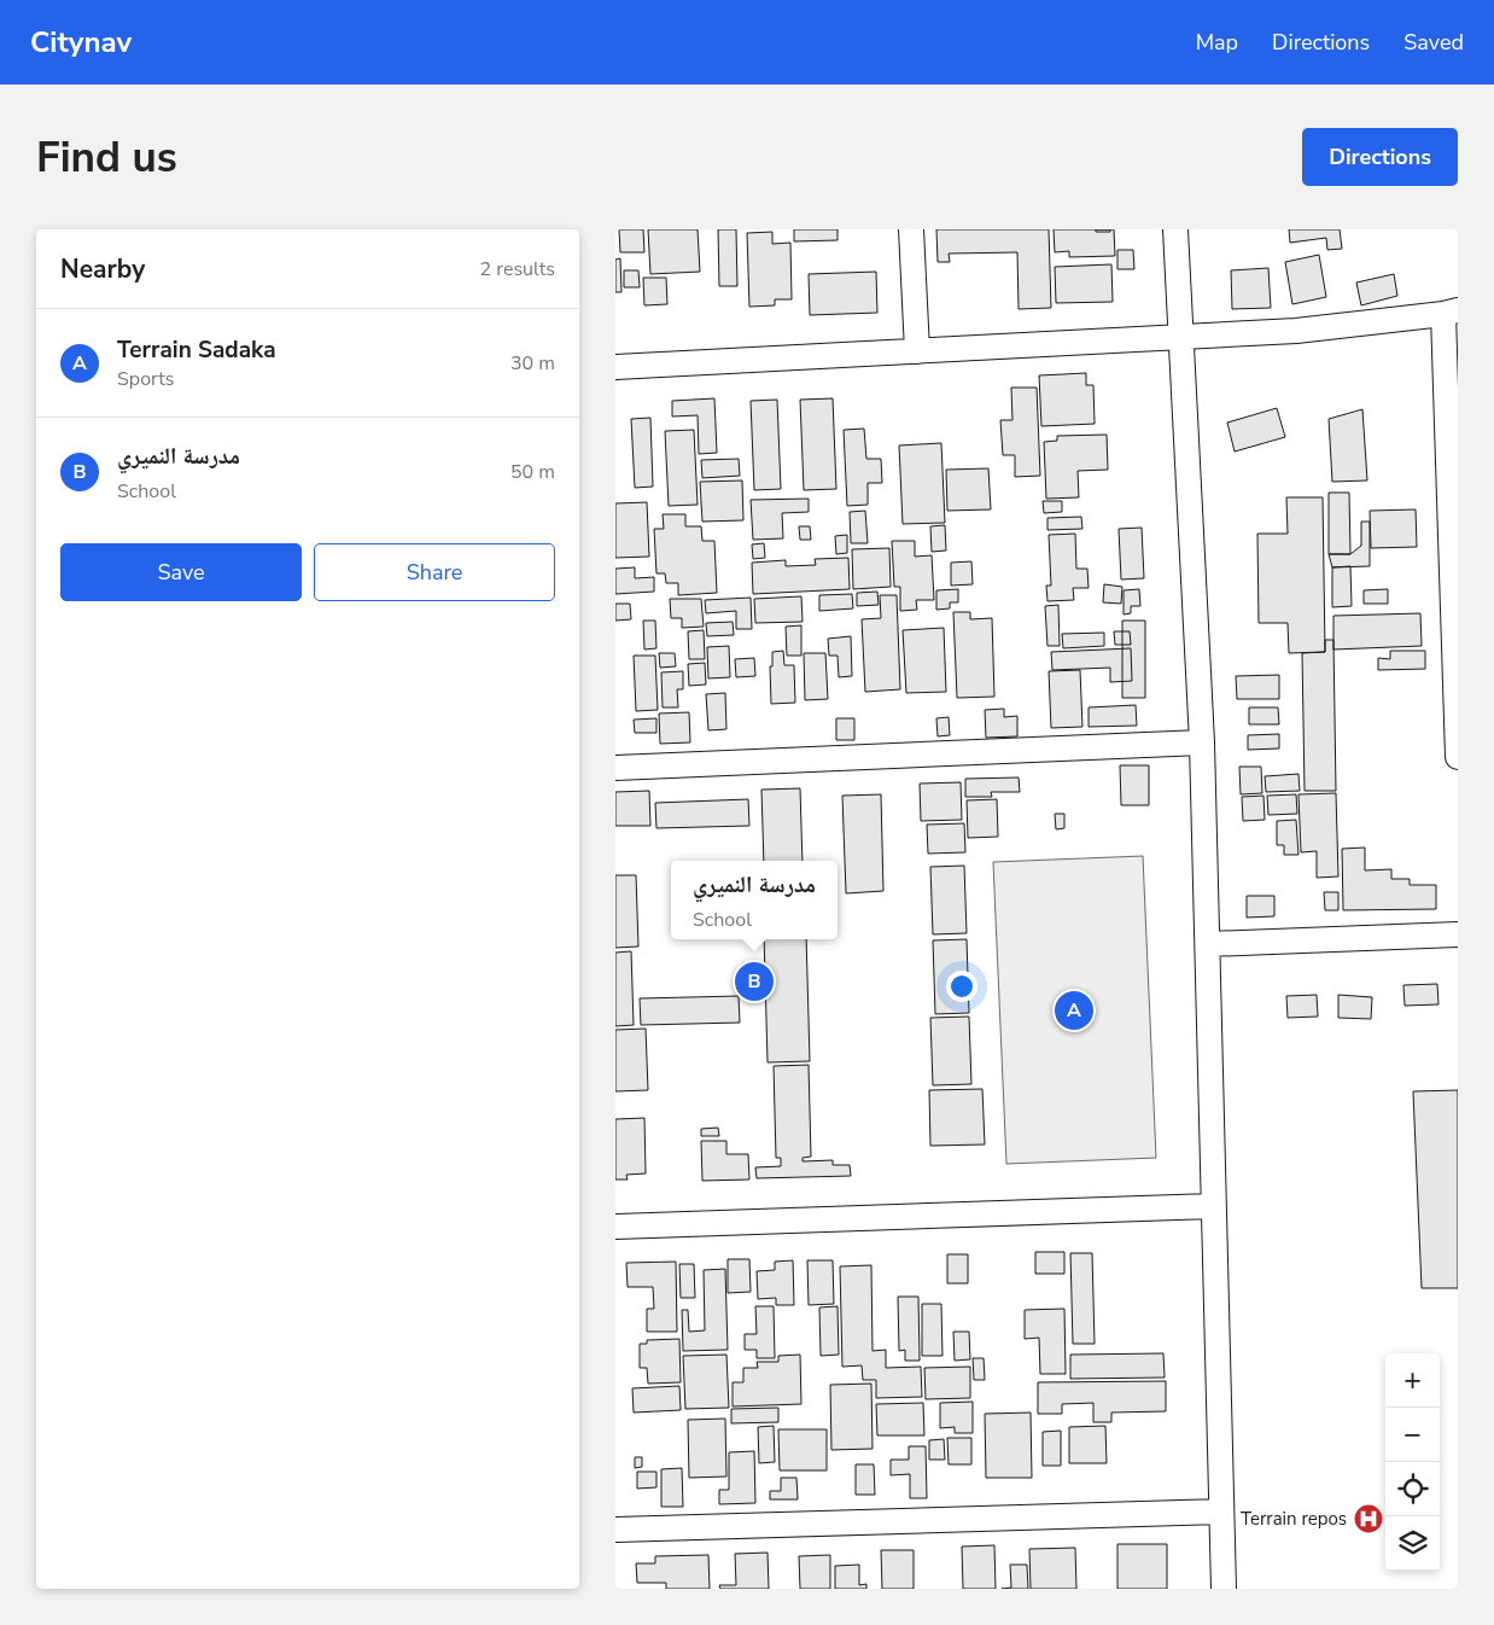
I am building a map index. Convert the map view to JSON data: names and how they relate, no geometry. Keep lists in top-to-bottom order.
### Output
{
  "places": {
    "hospital": ["Terrain repos"]
  },
  "page": {
    "header": "Citynav",
    "nav": ["Map", "Directions", "Saved"],
    "buttons": [
      "Directions",
      ["Save", "Share"]
    ],
    "title": "Find us",
    "heading": ["Nearby", "2 results"],
    "list": [
      {
        "mark": "A",
        "name": "Terrain Sadaka",
        "note": "Sports",
        "value": "30 m"
      },
      {
        "mark": "B",
        "name": "مدرسة النميري",
        "note": "School",
        "value": "50 m"
      }
    ],
    "popup": ["مدرسة النميري", "School"],
    "pins": ["B", "A"],
    "map_buttons": ["+", "−"]
  }
}
